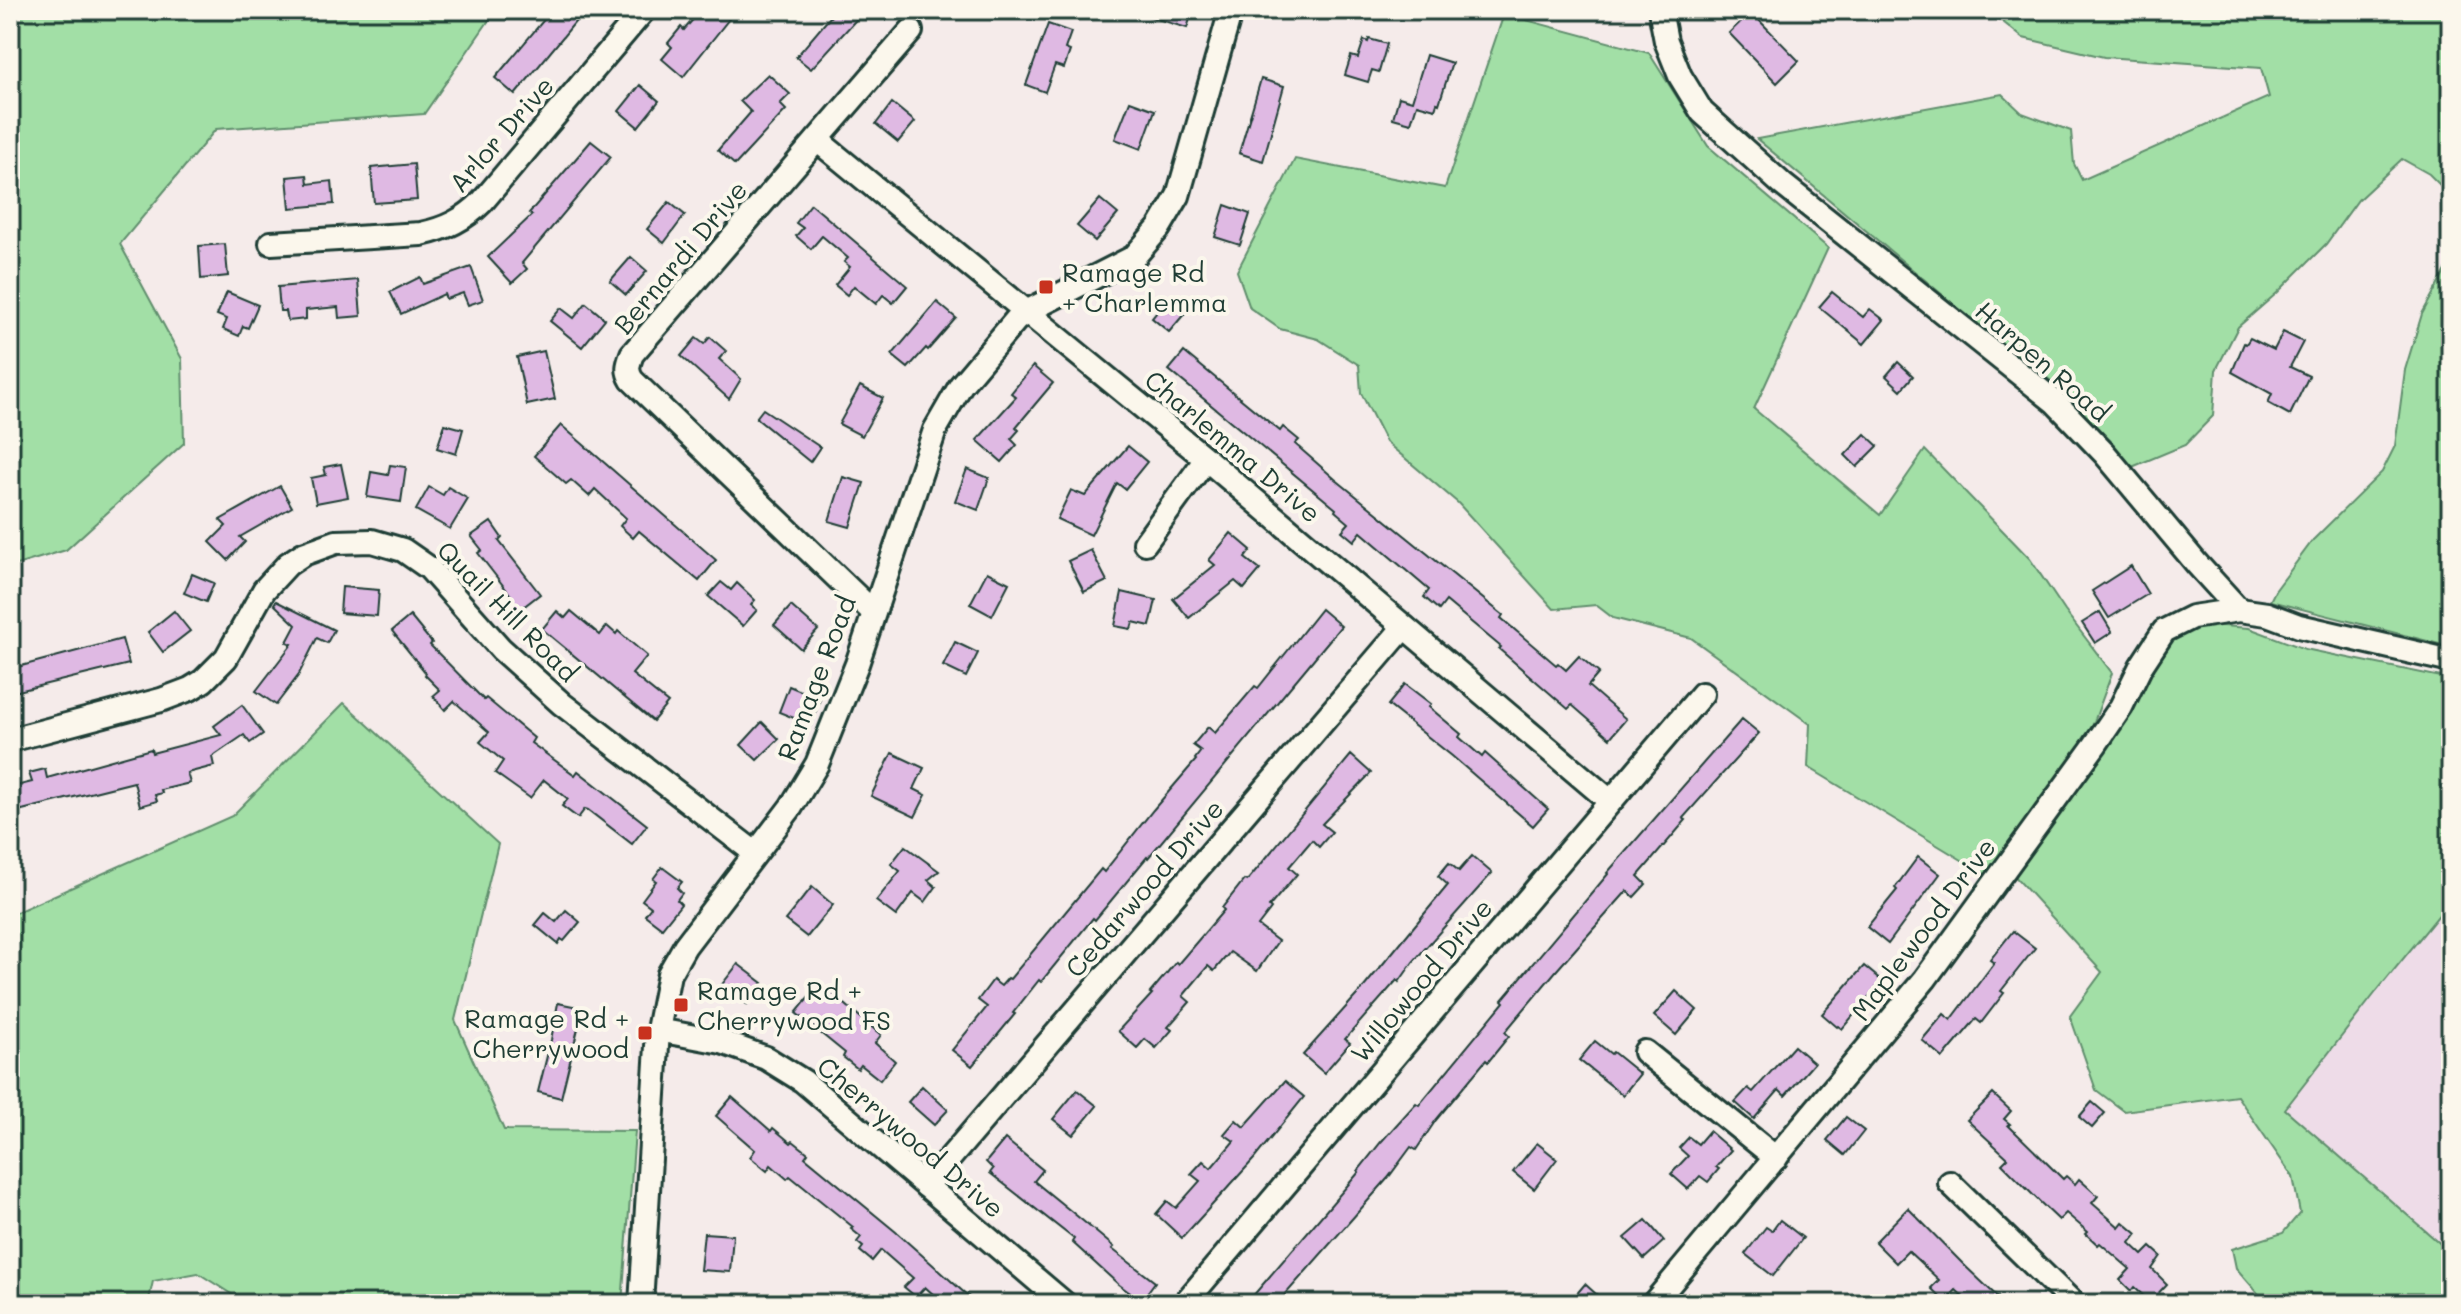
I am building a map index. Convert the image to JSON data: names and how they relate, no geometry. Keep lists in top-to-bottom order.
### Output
{
  "streets": {
    "street": [
      "Arlor Drive",
      "Bernardi Drive",
      "Harpen Road",
      "Charlemma Drive",
      "Quail Hill Road",
      "Ramage Road",
      "Cedarwood Drive",
      "Maplewood Drive",
      "Willowood Drive",
      "Cherrywood Drive"
    ]
  },
  "crossings": [
    ["Bernardi Drive", "Charlemma Drive"],
    ["Bernardi Drive", "Ramage Road"],
    ["Harpen Road", "Maplewood Drive"],
    ["Charlemma Drive", "Ramage Road"],
    ["Charlemma Drive", "Cedarwood Drive"],
    ["Charlemma Drive", "Willowood Drive"],
    ["Quail Hill Road", "Ramage Road"],
    ["Ramage Road", "Cherrywood Drive"],
    ["Cedarwood Drive", "Cherrywood Drive"]
  ],
  "places": {
    "transit": ["Ramage Rd + Charlemma", "Ramage Rd + Cherrywood FS", "Ramage Rd + Cherrywood"]
  }
}
